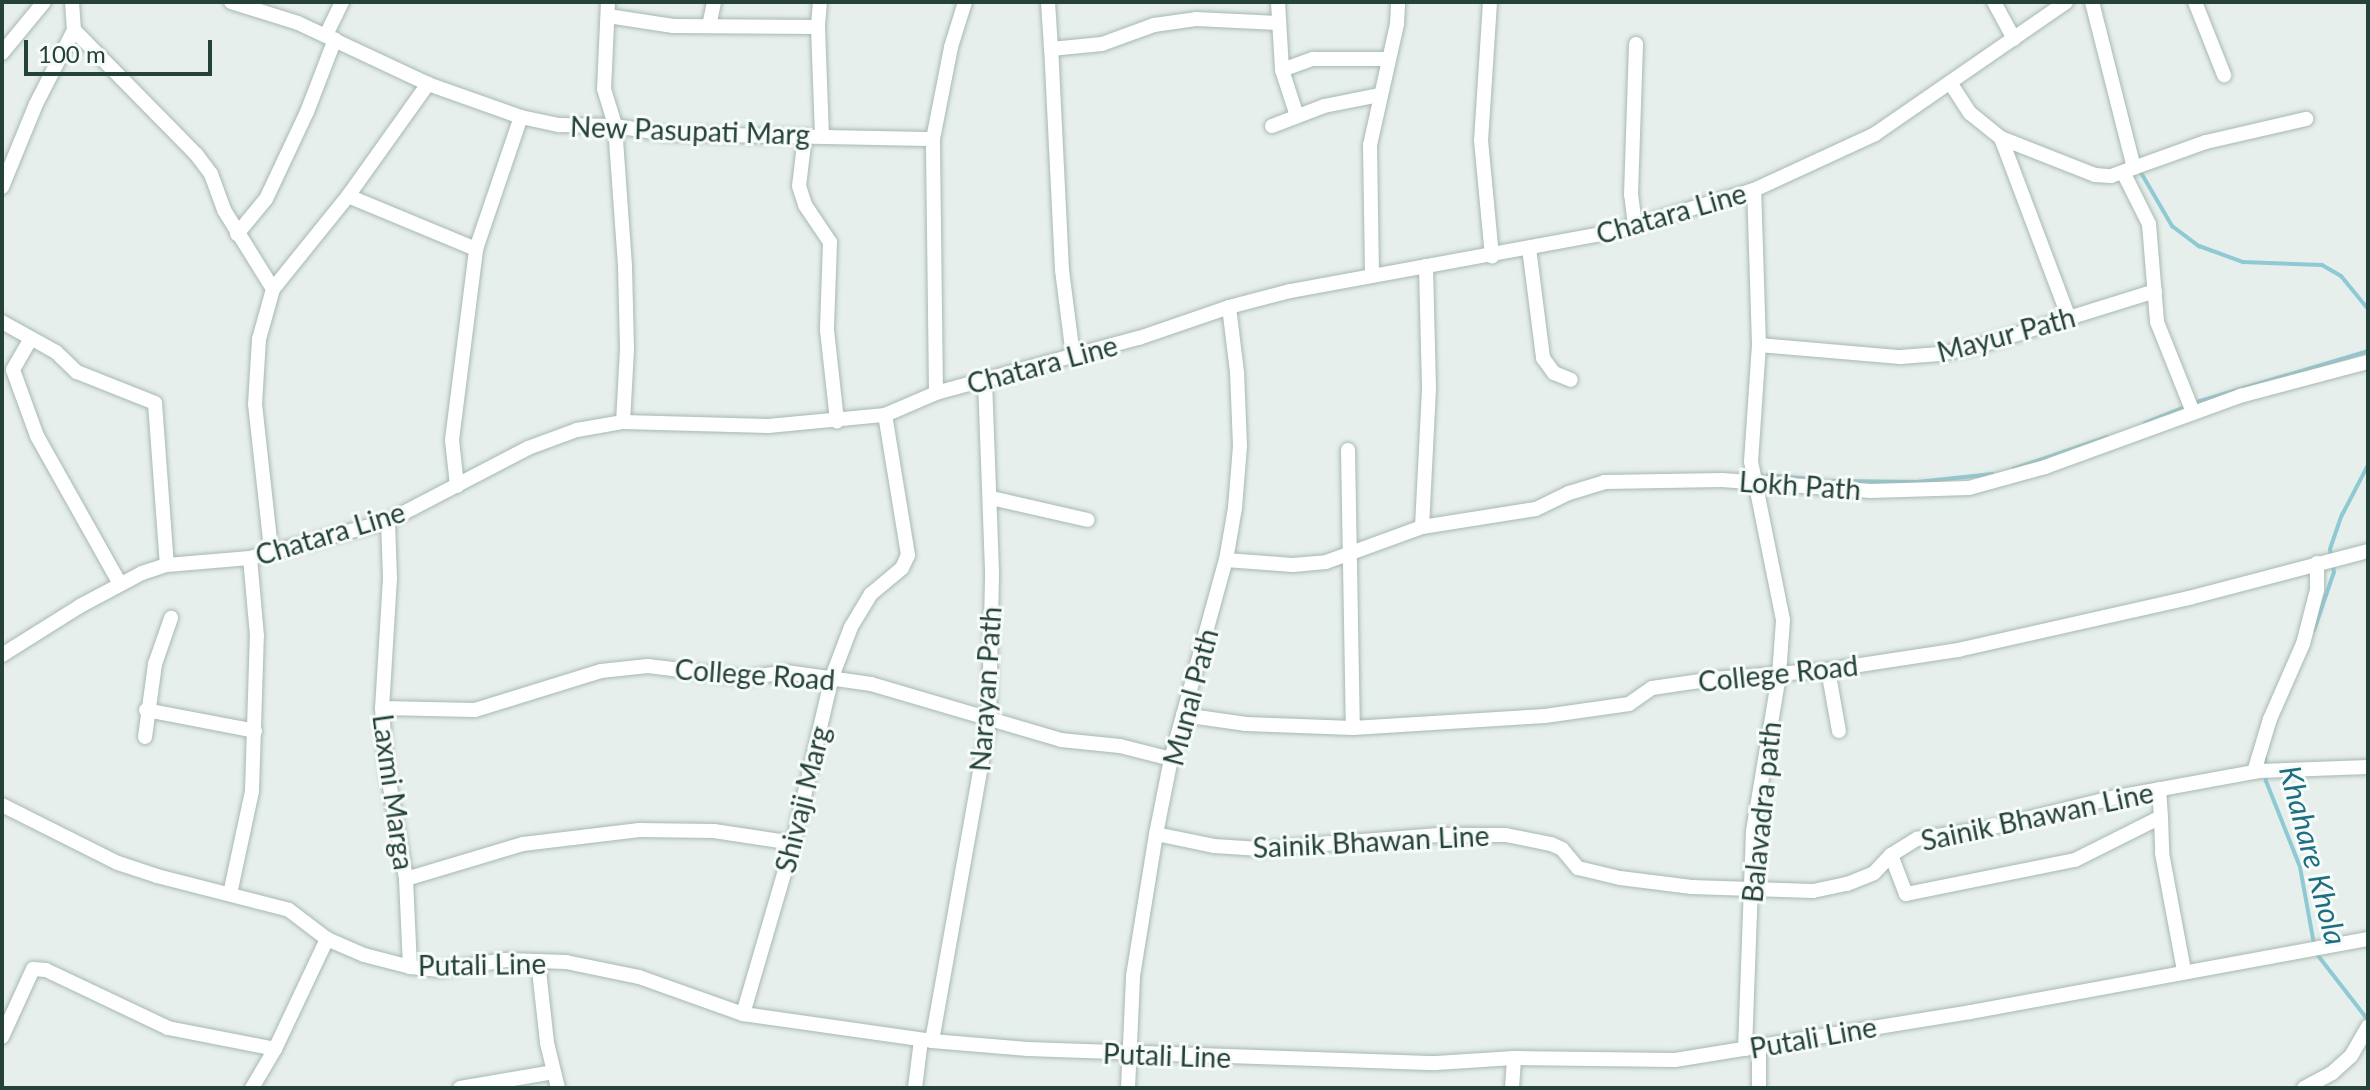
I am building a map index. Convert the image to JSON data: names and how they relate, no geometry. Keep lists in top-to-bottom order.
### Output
{
  "streets": {
    "street": [
      "New Pasupati Marg",
      "Chatara Line",
      "Mayur Path",
      "Lokh Path",
      "College Road",
      "Narayan Path",
      "Munal Path",
      "Laxmi Marga",
      "Shivaji Marg",
      "Balavadra path",
      "Sainik Bhawan Line",
      "Putali Line"
    ]
  },
  "crossings": [
    ["Chatara Line", "Narayan Path"],
    ["Chatara Line", "Munal Path"],
    ["Chatara Line", "Laxmi Marga"],
    ["Chatara Line", "Shivaji Marg"],
    ["Chatara Line", "Balavadra path"],
    ["Mayur Path", "Balavadra path"],
    ["Lokh Path", "Munal Path"],
    ["Lokh Path", "Balavadra path"],
    ["College Road", "Narayan Path"],
    ["College Road", "Munal Path"],
    ["College Road", "Laxmi Marga"],
    ["College Road", "Shivaji Marg"],
    ["College Road", "Balavadra path"],
    ["Narayan Path", "Putali Line"],
    ["Munal Path", "Sainik Bhawan Line"],
    ["Munal Path", "Putali Line"],
    ["Laxmi Marga", "Putali Line"],
    ["Shivaji Marg", "Putali Line"],
    ["Balavadra path", "Sainik Bhawan Line"],
    ["Balavadra path", "Putali Line"]
  ],
  "water": ["Khahare Khola"],
  "scale_bar": "100 m"
}
